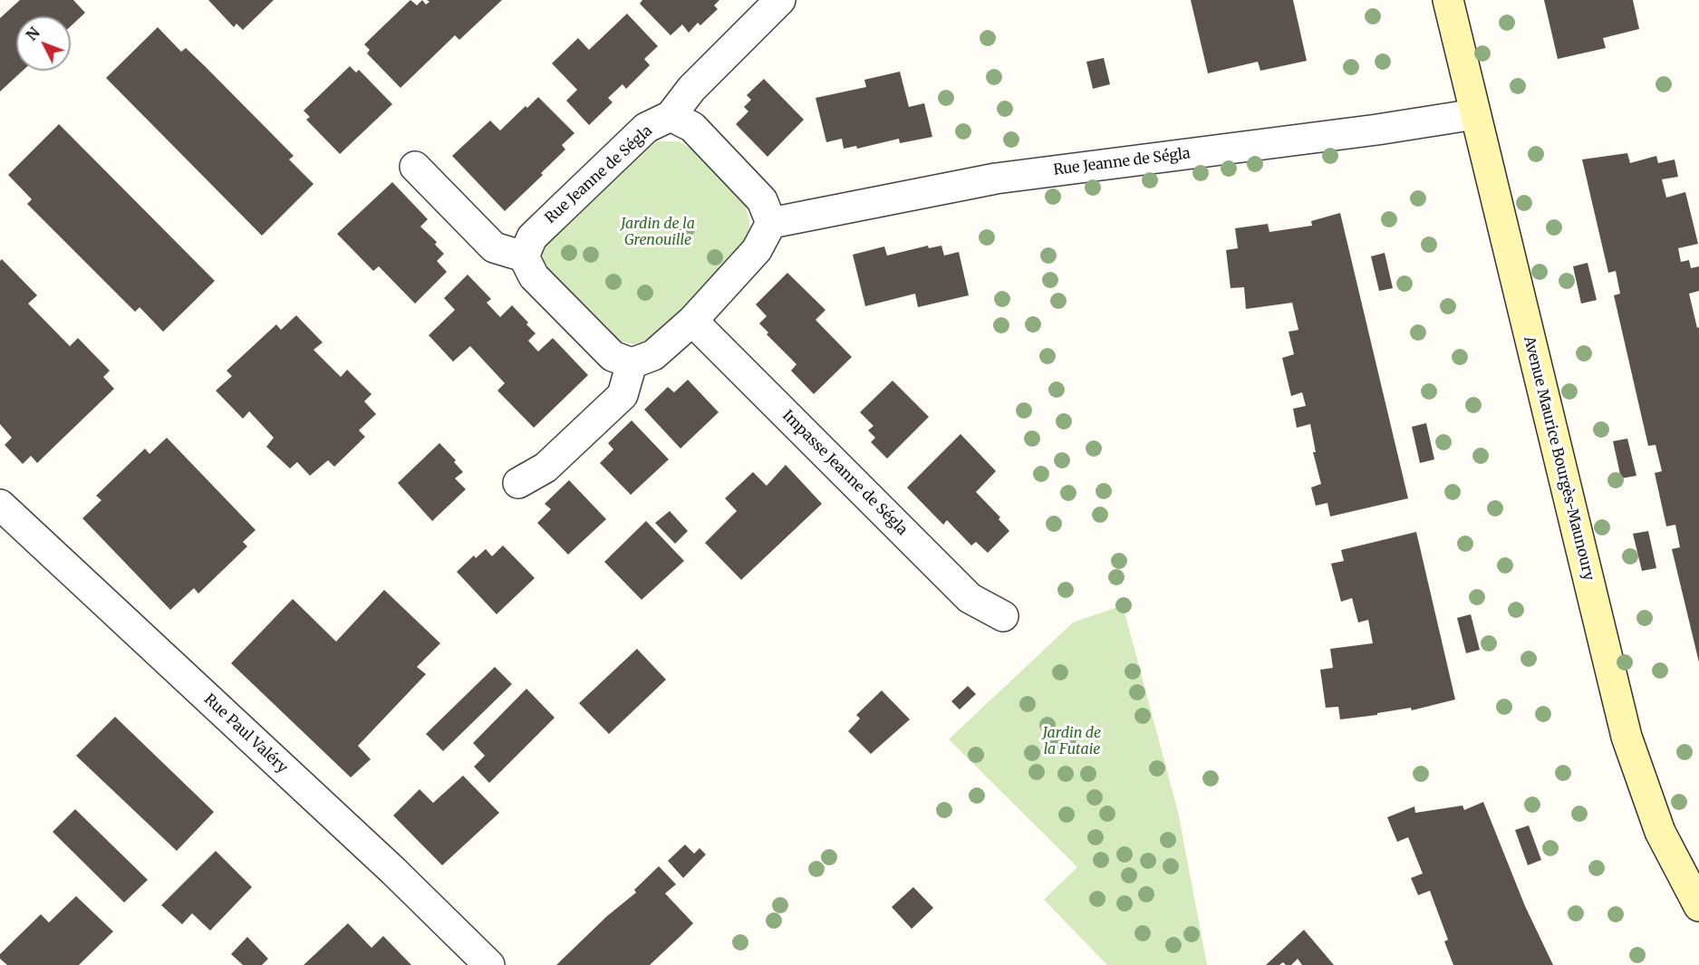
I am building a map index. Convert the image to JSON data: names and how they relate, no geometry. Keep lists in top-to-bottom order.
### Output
{
  "streets": {
    "street": [
      "Rue Jeanne de Ségla",
      "Avenue Maurice Bourgès-Maunoury",
      "Impasse Jeanne de Ségla",
      "Rue Paul Valéry"
    ]
  },
  "crossings": [
    ["Rue Jeanne de Ségla", "Avenue Maurice Bourgès-Maunoury"]
  ],
  "parks": ["Jardin de la Grenouille", "Jardin de la Futaie"],
  "north": "top left"
}
